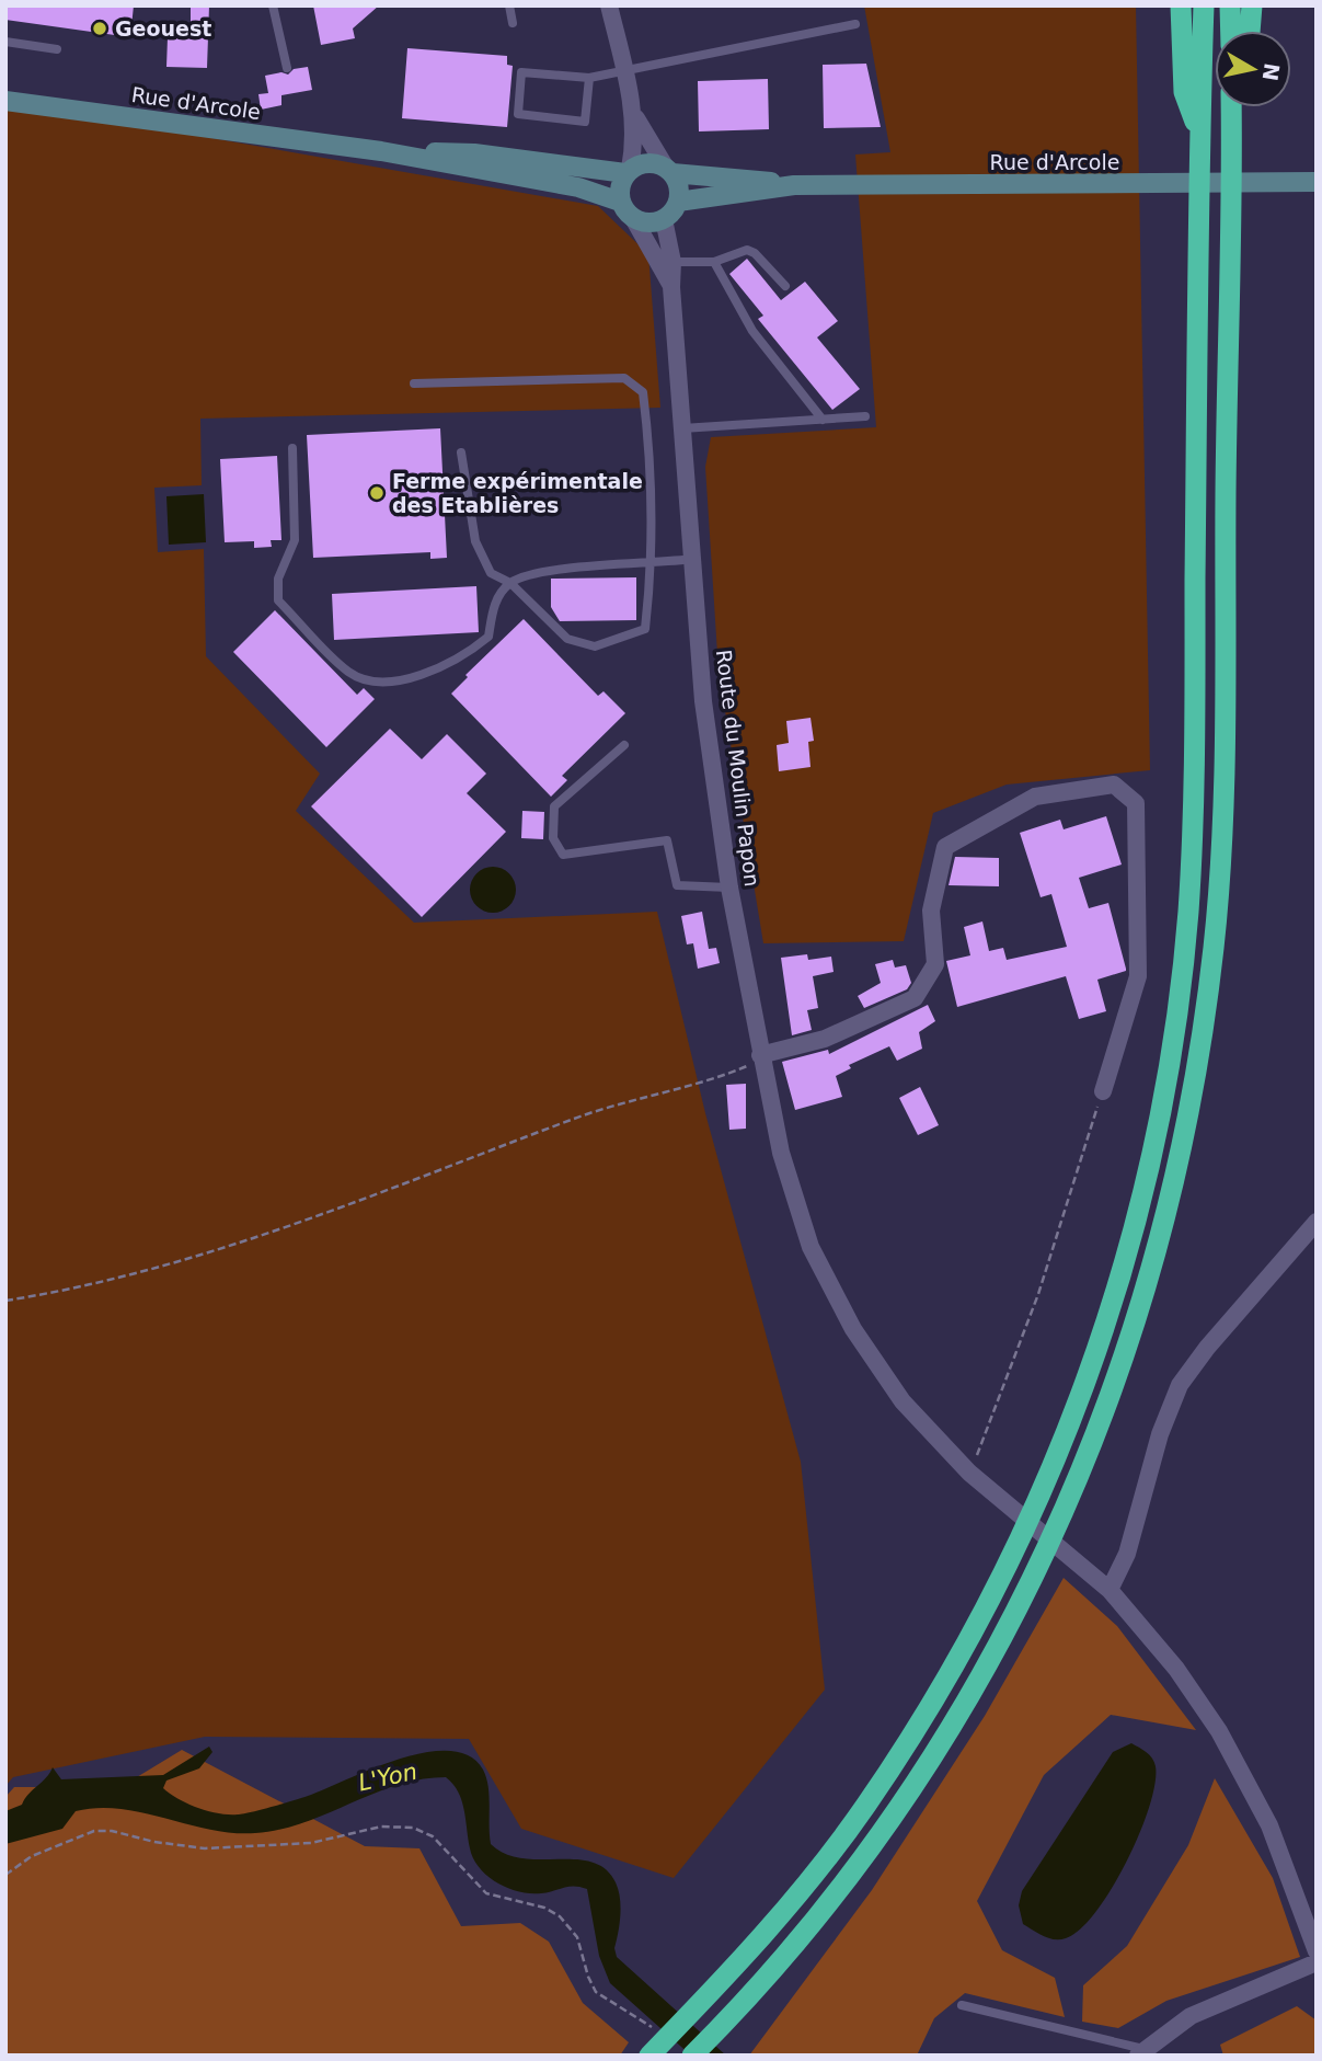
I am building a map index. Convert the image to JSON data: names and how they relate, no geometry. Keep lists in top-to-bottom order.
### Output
{
  "streets": {
    "main road": ["Rue d'Arcole"],
    "street": ["Route du Moulin Papon"]
  },
  "crossings": [
    ["Rue d'Arcole", "Route du Moulin Papon"]
  ],
  "water": ["L'Yon"],
  "places": ["Geouest", "Ferme expérimentale des Etablières"],
  "north": "right"
}
